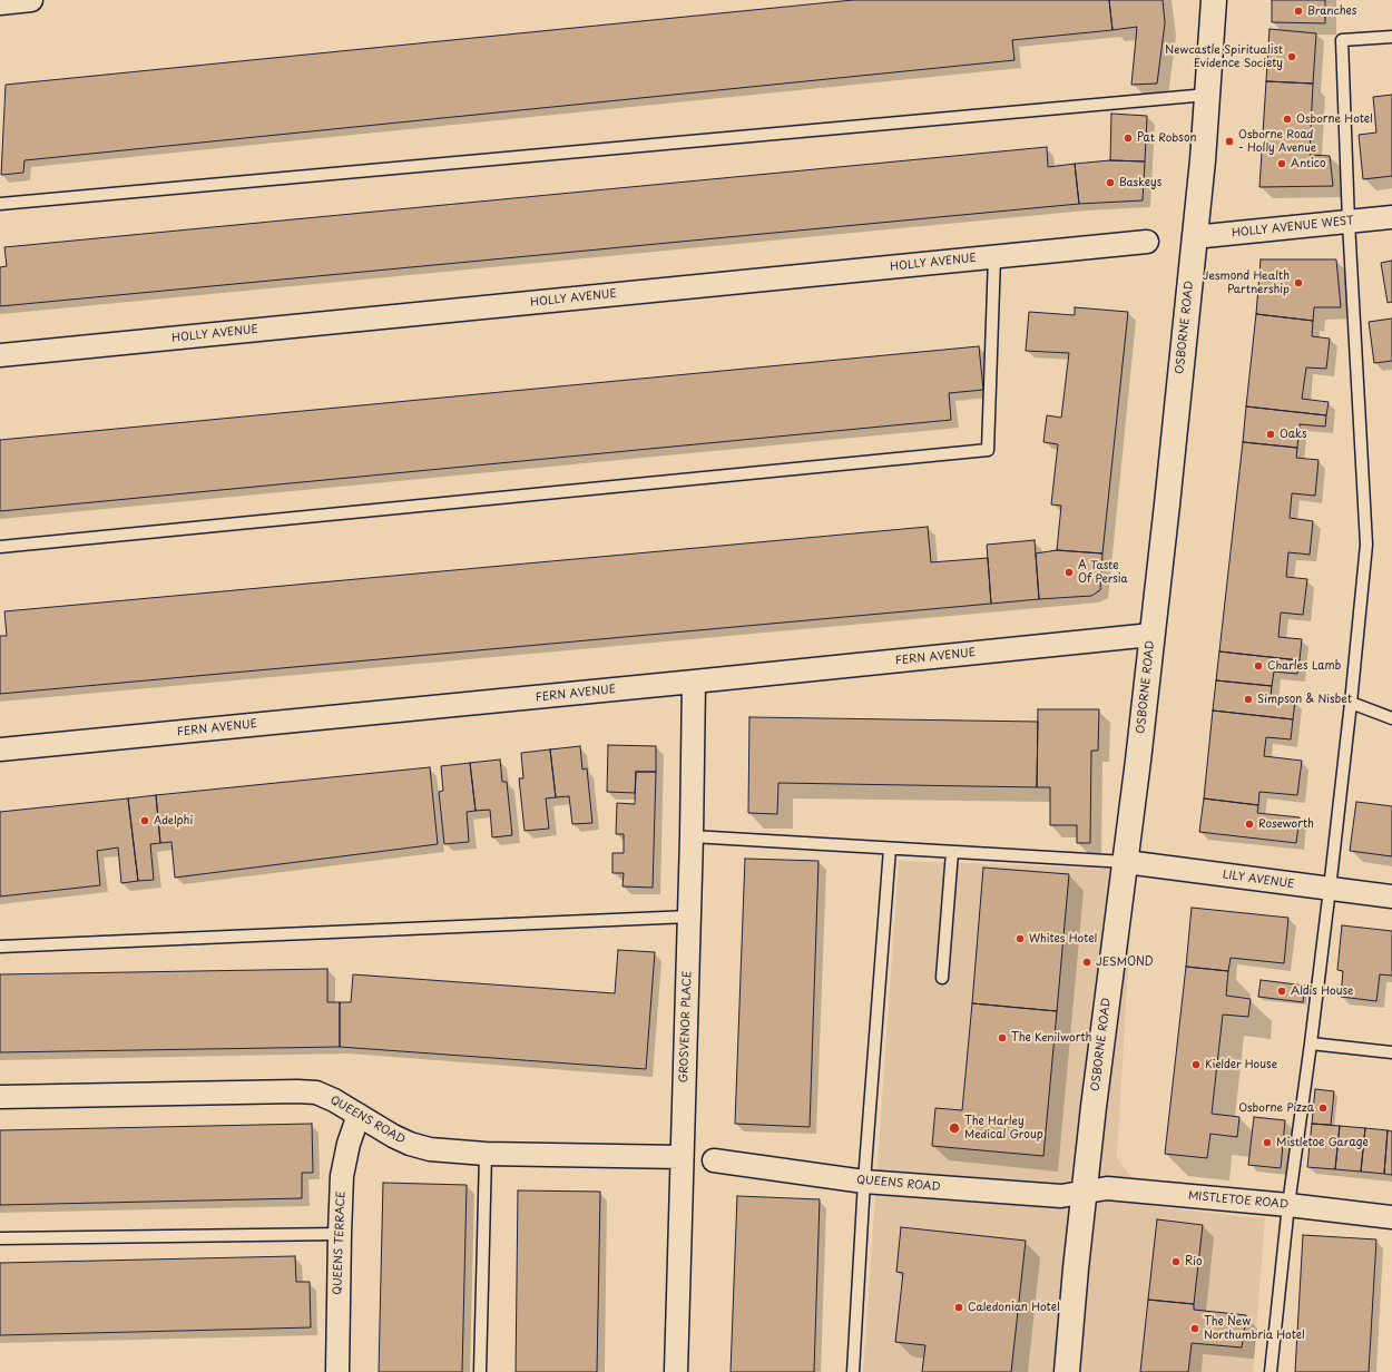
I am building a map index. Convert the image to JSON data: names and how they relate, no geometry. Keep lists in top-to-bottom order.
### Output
{
  "streets": {
    "main road": ["OSBORNE ROAD"],
    "street": [
      "HOLLY AVENUE WEST",
      "HOLLY AVENUE",
      "FERN AVENUE",
      "LILY AVENUE",
      "GROSVENOR PLACE",
      "QUEENS ROAD",
      "MISTLETOE ROAD",
      "QUEENS TERRACE"
    ]
  },
  "crossings": [
    ["HOLLY AVENUE WEST", "OSBORNE ROAD"],
    ["OSBORNE ROAD", "FERN AVENUE"],
    ["OSBORNE ROAD", "LILY AVENUE"],
    ["OSBORNE ROAD", "QUEENS ROAD"],
    ["OSBORNE ROAD", "MISTLETOE ROAD"],
    ["FERN AVENUE", "GROSVENOR PLACE"],
    ["GROSVENOR PLACE", "QUEENS ROAD"],
    ["QUEENS ROAD", "MISTLETOE ROAD"],
    ["QUEENS ROAD", "QUEENS TERRACE"]
  ],
  "places": [
    "Branches",
    "Newcastle Spiritualist Evidence Society",
    "Osborne Hotel",
    "Pat Robson",
    "Osborne Road - Holly Avenue",
    "Antico",
    "Baskeys",
    "Jesmond Health Partnership",
    "Oaks",
    "A Taste Of Persia",
    "Charles Lamb",
    "Simpson & Nisbet",
    "Adelphi",
    "Roseworth",
    "Whites Hotel",
    "JESMOND",
    "Aldis House",
    "The Kenilworth",
    "Kielder House",
    "Osborne Pizza",
    "The Harley Medical Group",
    "Mistletoe Garage",
    "Rio",
    "Caledonian Hotel",
    "The New Northumbria Hotel"
  ]
}
